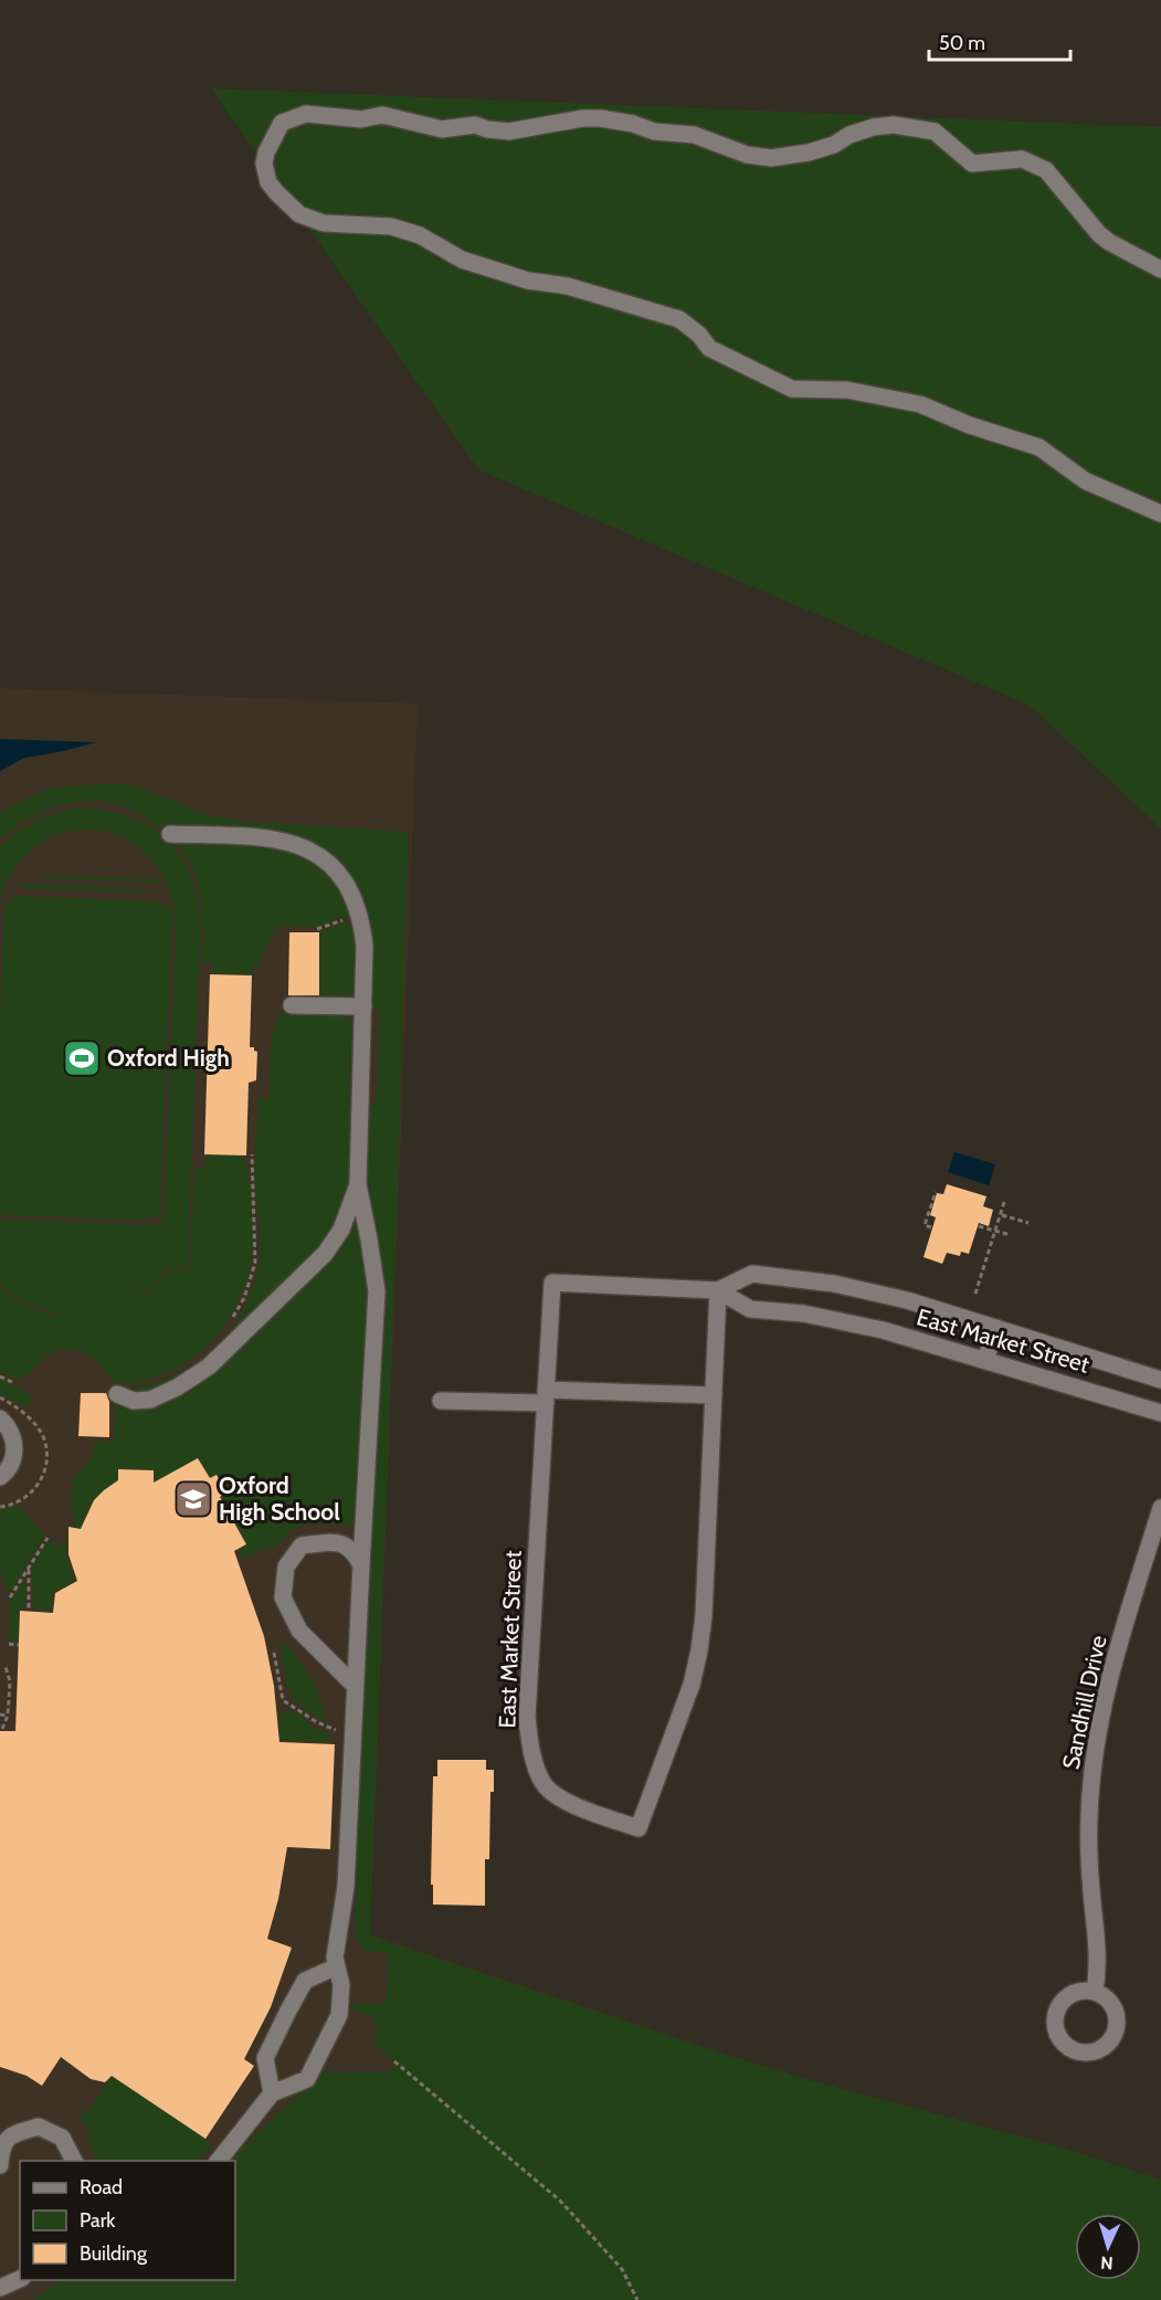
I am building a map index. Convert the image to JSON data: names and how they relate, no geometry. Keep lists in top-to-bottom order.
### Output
{
  "streets": {
    "street": ["East Market Street", "Sandhill Drive"]
  },
  "places": {
    "sports": ["Oxford High"],
    "school or university": ["Oxford High School"]
  },
  "legend": ["Road", "Park", "Building"],
  "scale_bar": "50 m",
  "north": "bottom"
}
